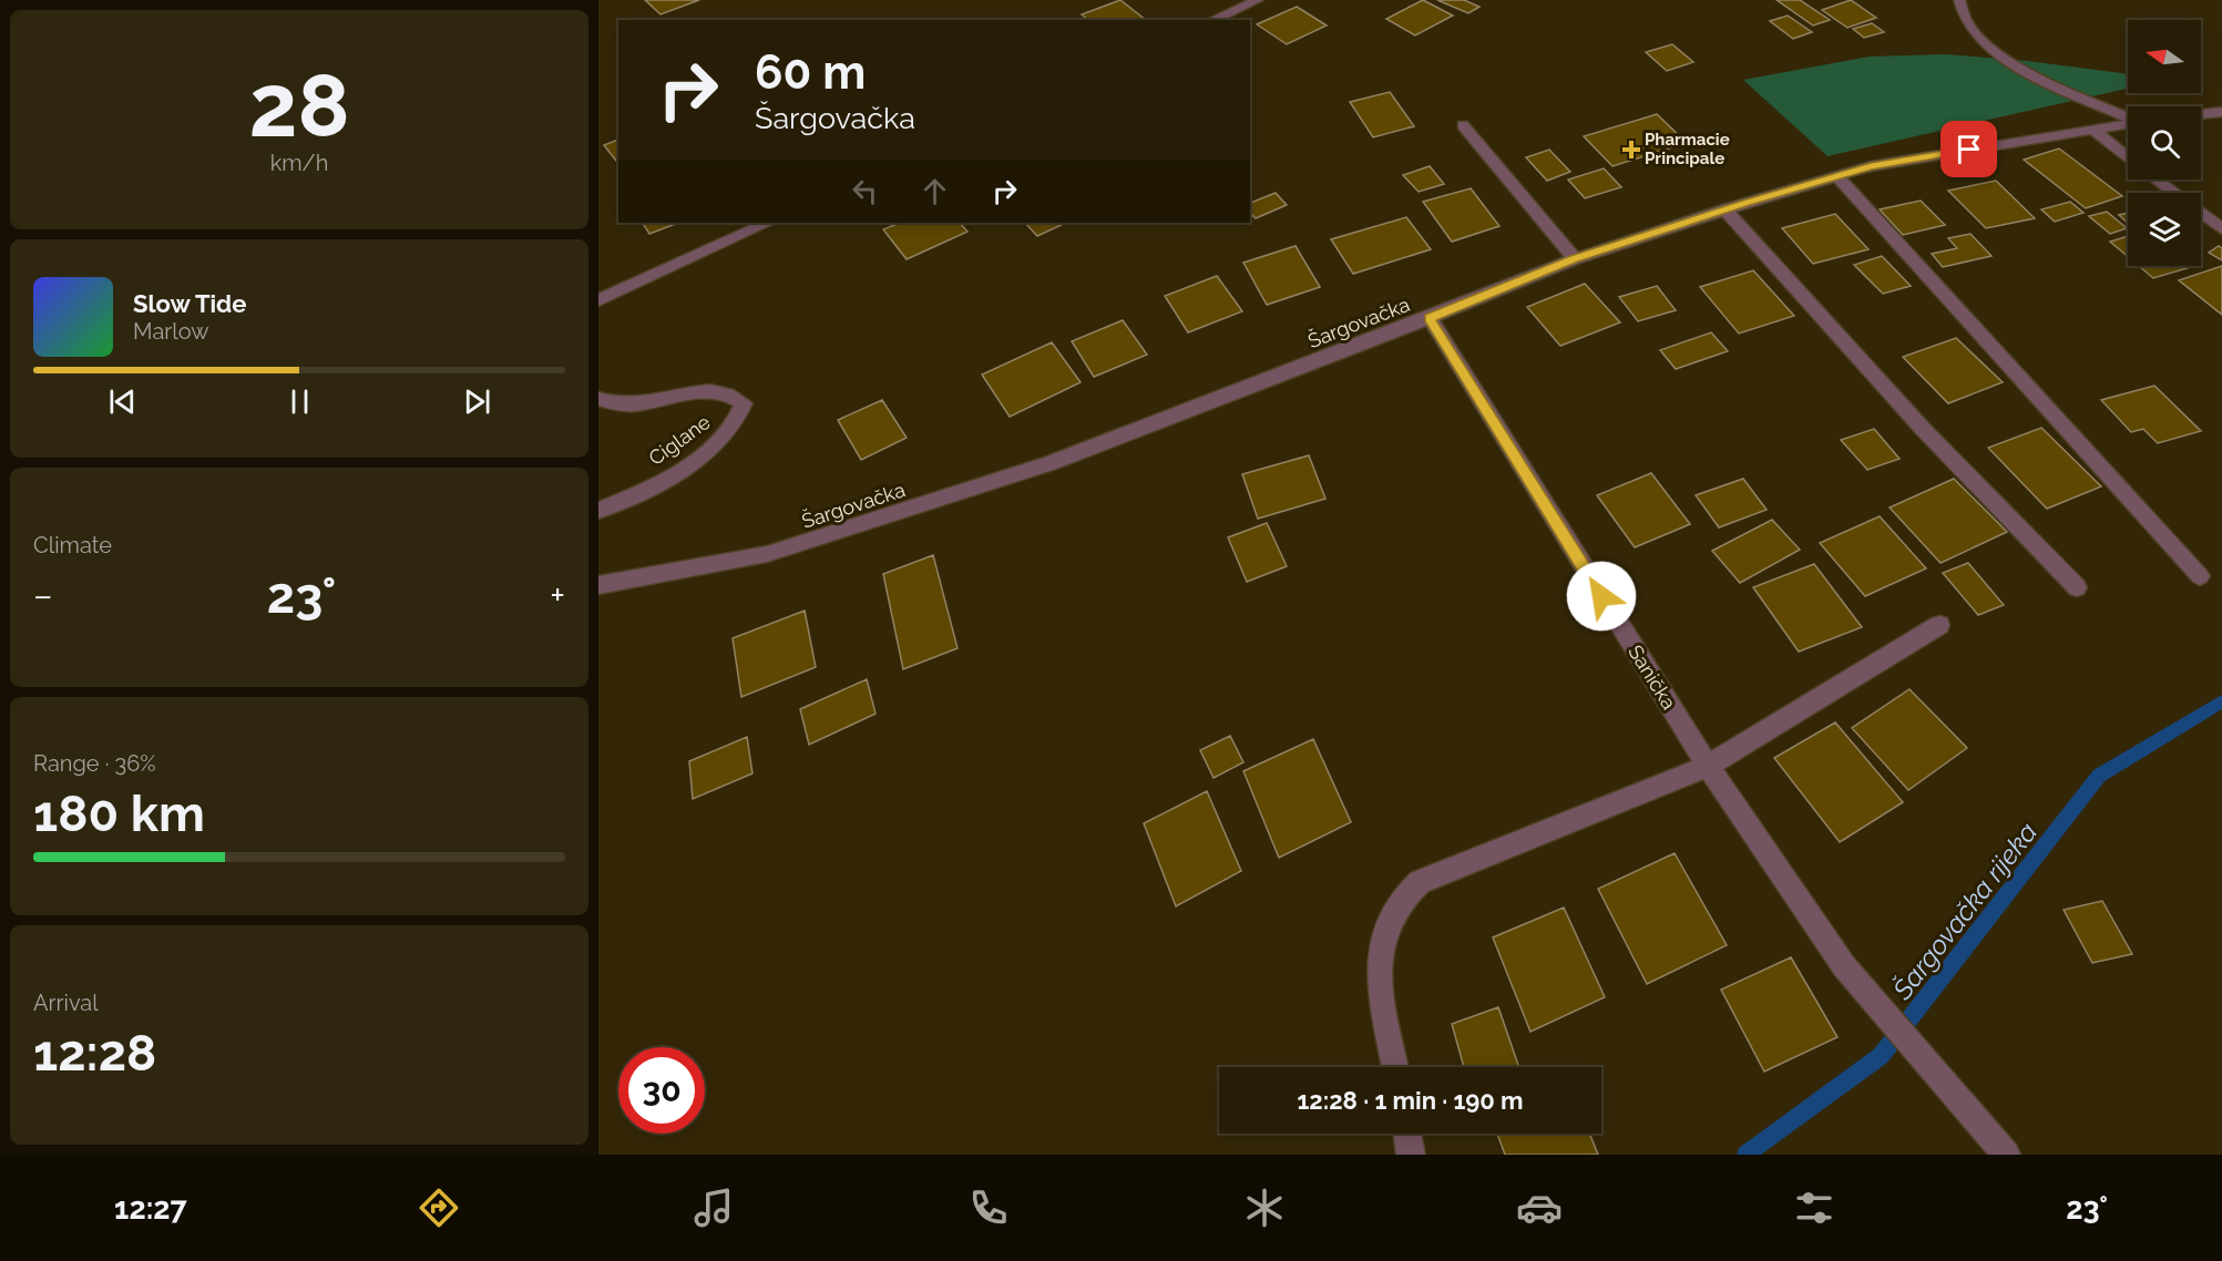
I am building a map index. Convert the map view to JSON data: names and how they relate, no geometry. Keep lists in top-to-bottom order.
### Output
{
  "streets": {
    "street": ["Šargovačka", "Ciglane", "Sanička"]
  },
  "crossings": [
    ["Šargovačka", "Sanička"]
  ],
  "water": ["Šargovačka rijeka"],
  "places": {
    "health": ["Pharmacie Principale"]
  },
  "north": "left",
  "page": {
    "tile": [
      ["28", "km/h"],
      "Climate",
      ["Range · 36%", "180 km"],
      ["Arrival", "12:28"]
    ],
    "turn": ["60 m", "Šargovačka"],
    "song": ["Slow Tide", "Marlow"],
    "heat": ["−", "23°", "+"],
    "limit": "30",
    "trip": "12:28 · 1 min · 190 m",
    "tabs": ["12:27", "23°"]
  }
}
